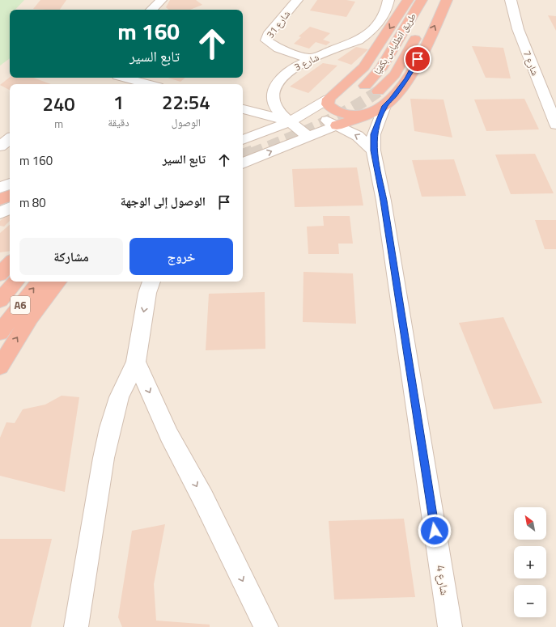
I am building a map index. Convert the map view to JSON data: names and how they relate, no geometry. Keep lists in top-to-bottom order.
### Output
{
  "streets": {
    "highway": ["طريق انطلياس بكفيّا", "A6"],
    "street": [
      "شارع 31",
      "شارع 3",
      "شارع 7",
      "شارع 4"
    ]
  },
  "crossings": [
    ["شارع 31", "شارع 3"]
  ],
  "north": "top left",
  "page": {
    "turn": ["160 m", "تابع السير"],
    "eta": [
      "22:54",
      "الوصول",
      "1",
      "دقيقة",
      "240",
      "m"
    ],
    "list": [
      {
        "name": "تابع السير",
        "value": "160 m"
      },
      {
        "name": "الوصول إلى الوجهة",
        "value": "80 m"
      }
    ],
    "buttons": ["خروج", "مشاركة"],
    "map_buttons": ["+", "−"]
  }
}
